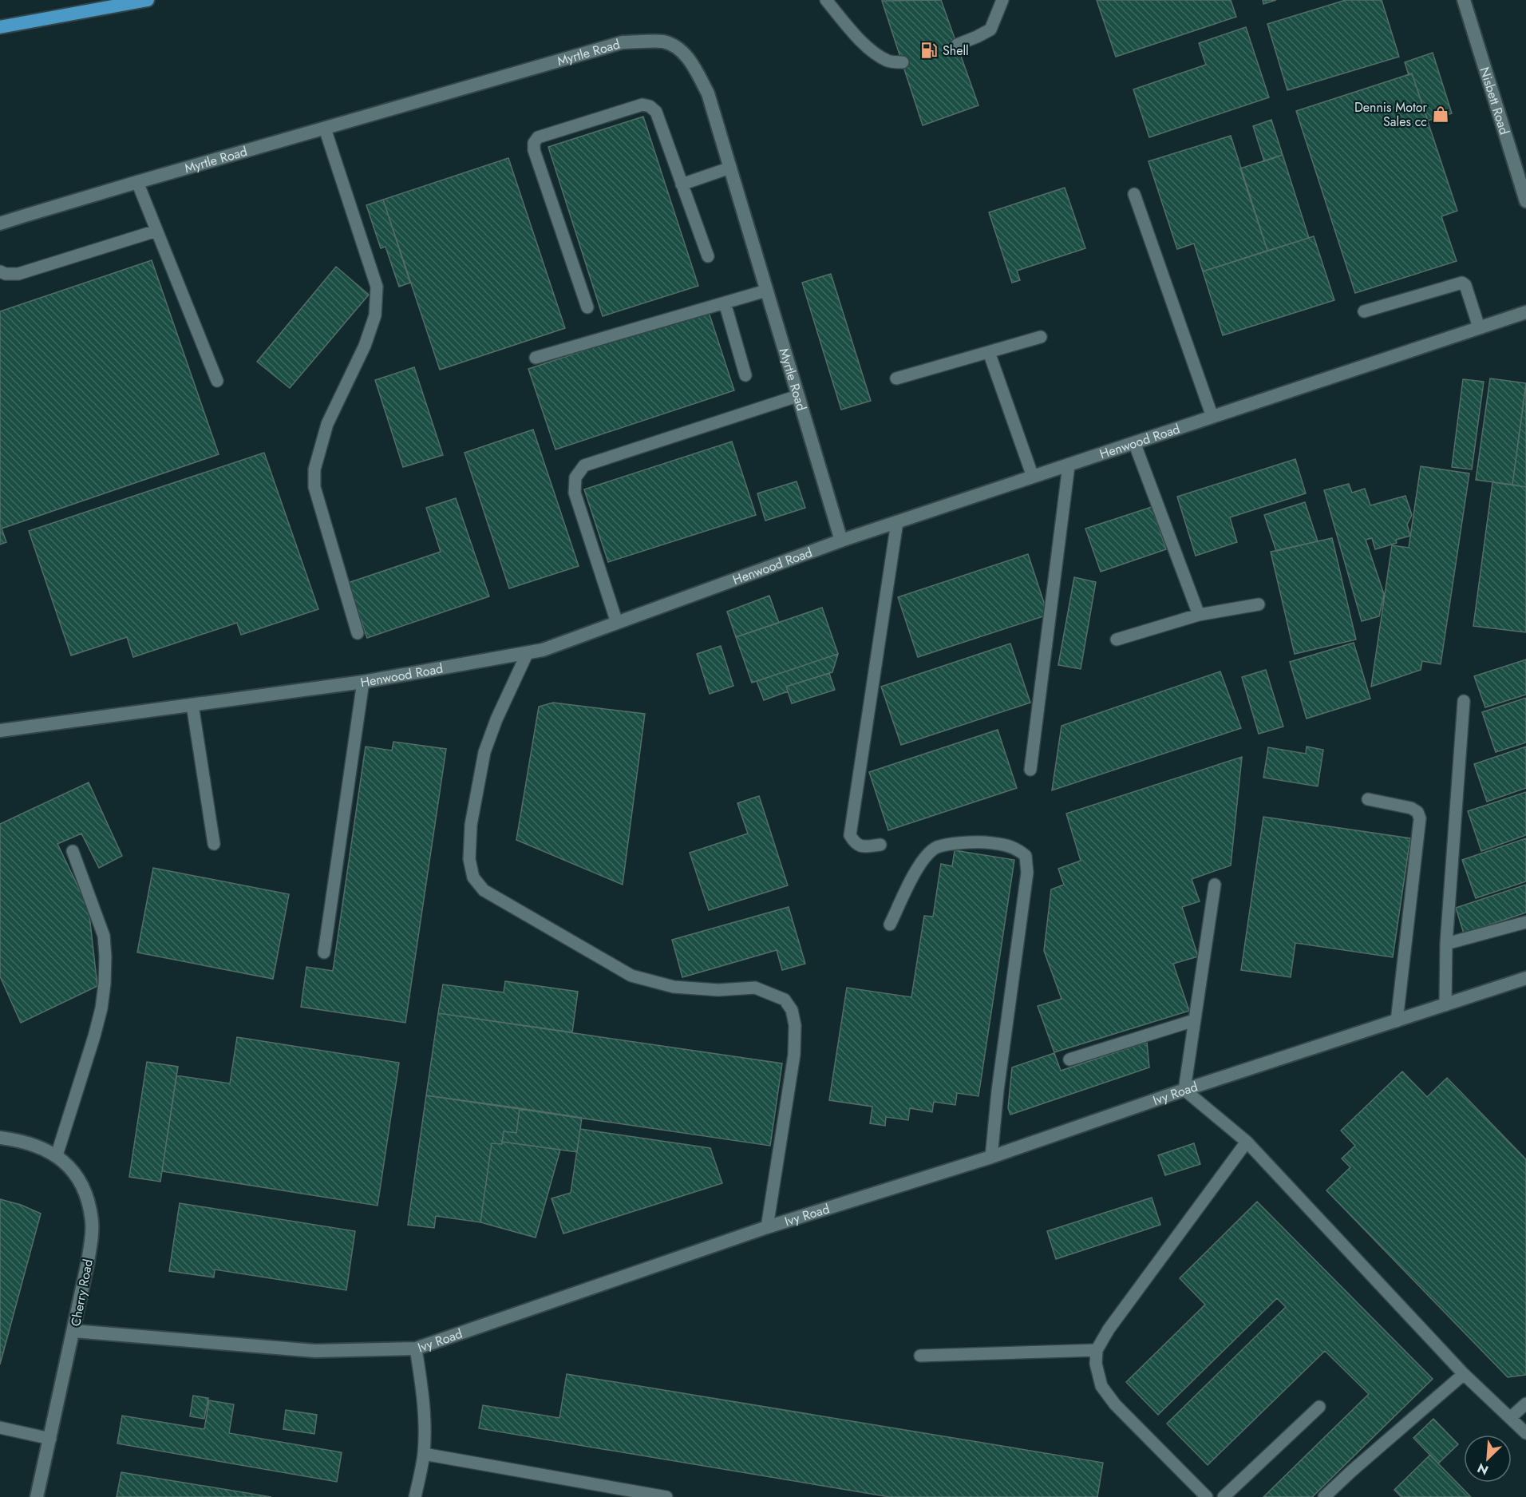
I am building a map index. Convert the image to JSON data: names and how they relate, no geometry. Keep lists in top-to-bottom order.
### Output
{
  "streets": {
    "street": [
      "Myrtle Road",
      "Nisbett Road",
      "Henwood Road",
      "Ivy Road",
      "Cherry Road"
    ]
  },
  "crossings": [
    ["Myrtle Road", "Henwood Road"],
    ["Ivy Road", "Cherry Road"]
  ],
  "places": {
    "fuel station": ["Shell"],
    "shop": ["Dennis Motor Sales cc"]
  },
  "north": "bottom left"
}
